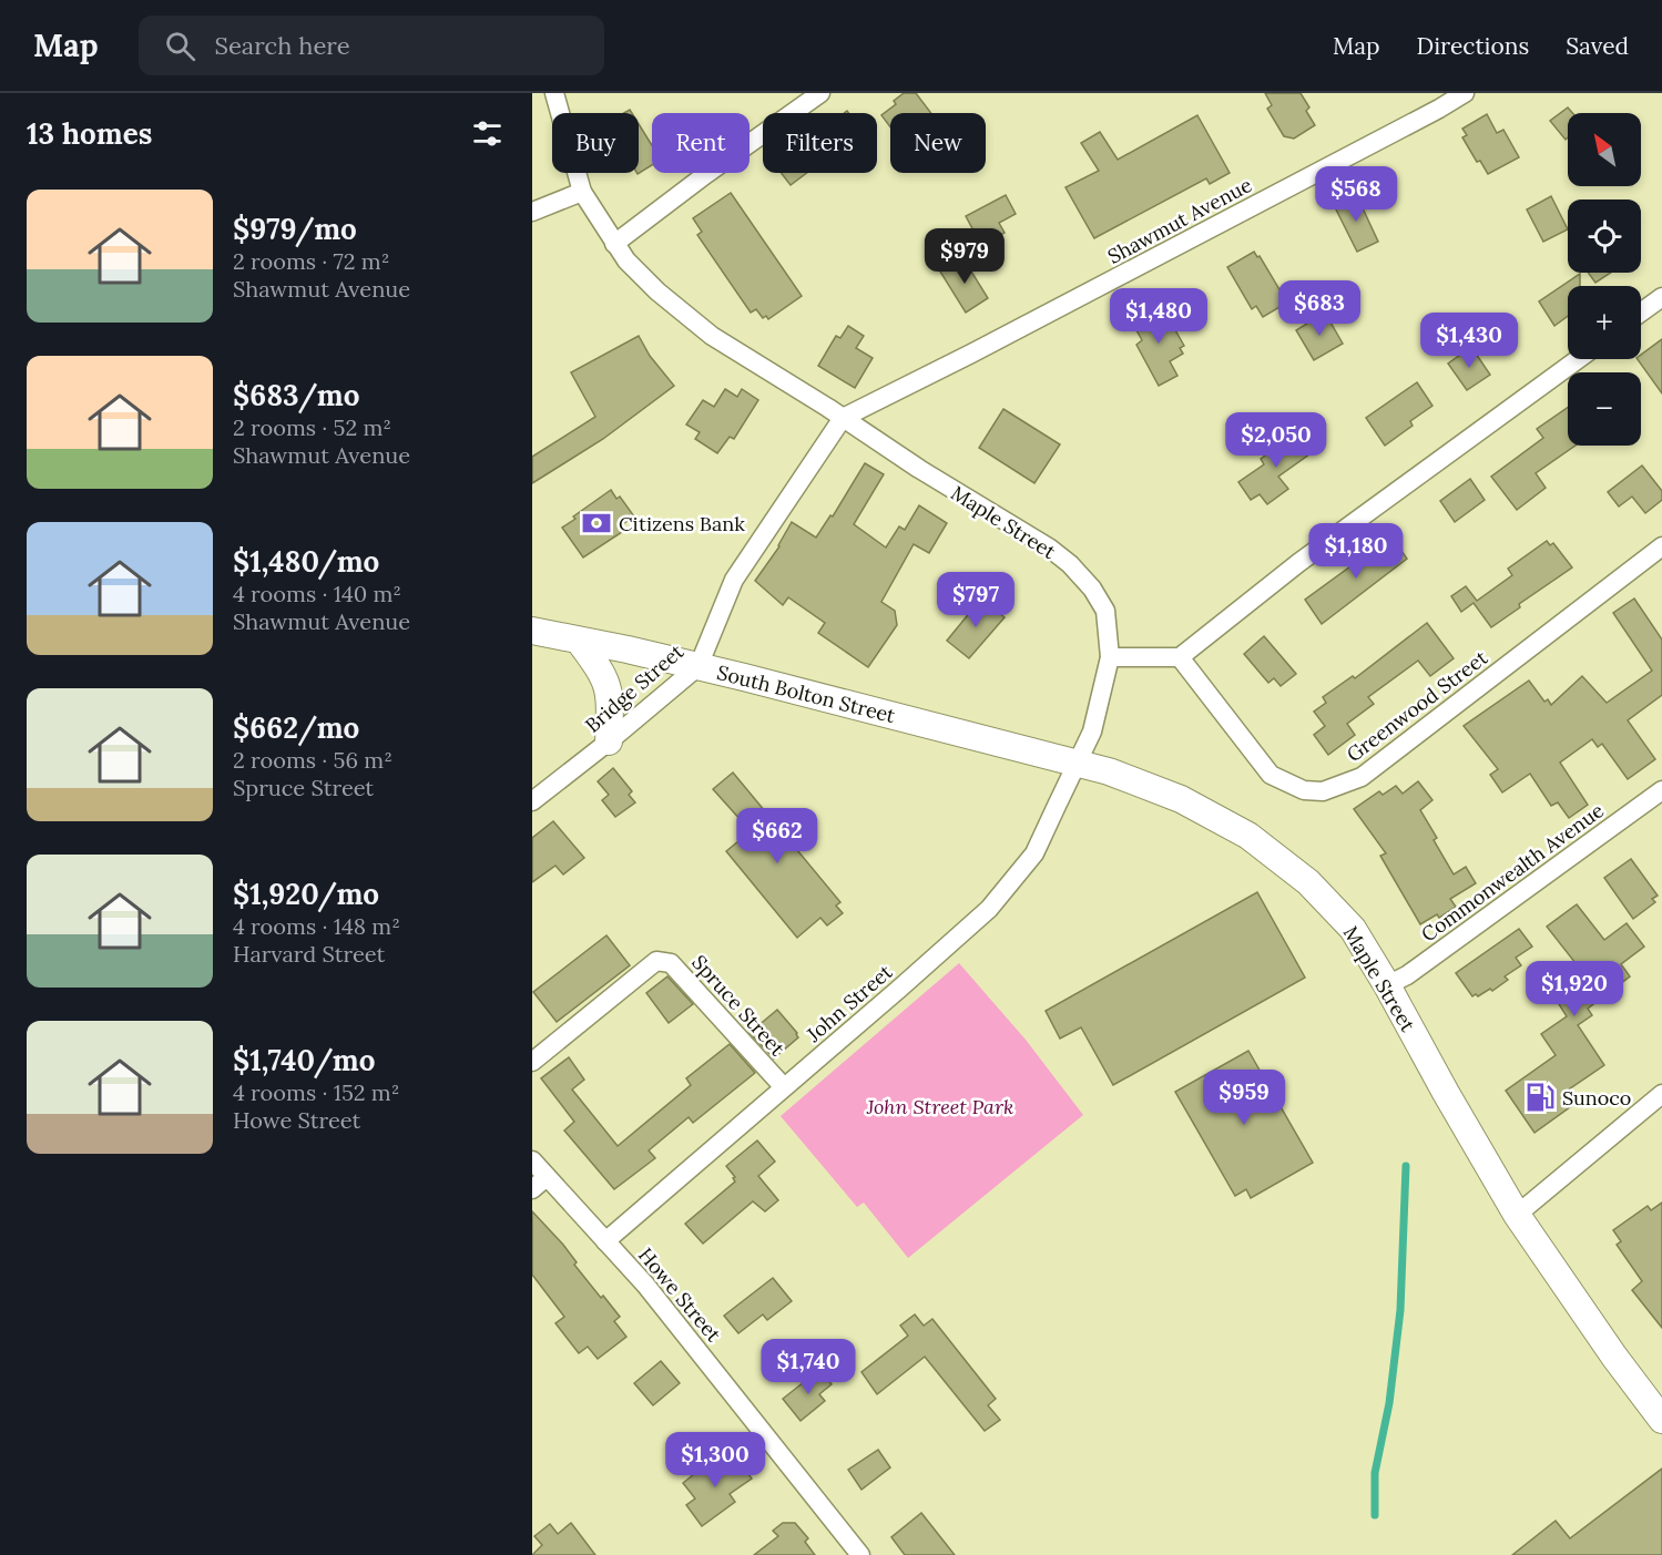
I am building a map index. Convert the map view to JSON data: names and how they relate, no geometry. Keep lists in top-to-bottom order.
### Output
{
  "streets": {
    "main road": ["Maple Street", "South Bolton Street"],
    "street": [
      "Shawmut Avenue",
      "Bridge Street",
      "Greenwood Street",
      "Commonwealth Avenue",
      "John Street",
      "Spruce Street",
      "Howe Street"
    ]
  },
  "crossings": [
    ["Shawmut Avenue", "Maple Street"],
    ["Shawmut Avenue", "Bridge Street"],
    ["Maple Street", "Bridge Street"],
    ["Maple Street", "South Bolton Street"],
    ["Maple Street", "Commonwealth Avenue"],
    ["Maple Street", "John Street"],
    ["Bridge Street", "South Bolton Street"],
    ["South Bolton Street", "John Street"],
    ["John Street", "Spruce Street"],
    ["John Street", "Howe Street"]
  ],
  "parks": ["John Street Park"],
  "places": {
    "bank": ["Citizens Bank"],
    "fuel station": ["Sunoco"]
  },
  "north": "top left",
  "page": {
    "header": "Map",
    "search": "Search here",
    "nav": ["Map", "Directions", "Saved"],
    "heading": "13 homes",
    "map_buttons": ["+", "−"],
    "chip": [
      "Buy",
      "Rent",
      "Filters",
      "New"
    ],
    "price": [
      "$568",
      "$979",
      "$683",
      "$1,480",
      "$1,430",
      "$2,050",
      "$1,180",
      "$797",
      "$662",
      "$1,920",
      "$959",
      "$1,740",
      "$1,300"
    ],
    "list": [
      {
        "name": "$979/mo",
        "note": "2 rooms · 72 m² · Shawmut Avenue"
      },
      {
        "name": "$683/mo",
        "note": "2 rooms · 52 m² · Shawmut Avenue"
      },
      {
        "name": "$1,480/mo",
        "note": "4 rooms · 140 m² · Shawmut Avenue"
      },
      {
        "name": "$662/mo",
        "note": "2 rooms · 56 m² · Spruce Street"
      },
      {
        "name": "$1,920/mo",
        "note": "4 rooms · 148 m² · Harvard Street"
      },
      {
        "name": "$1,740/mo",
        "note": "4 rooms · 152 m² · Howe Street"
      }
    ]
  }
}
